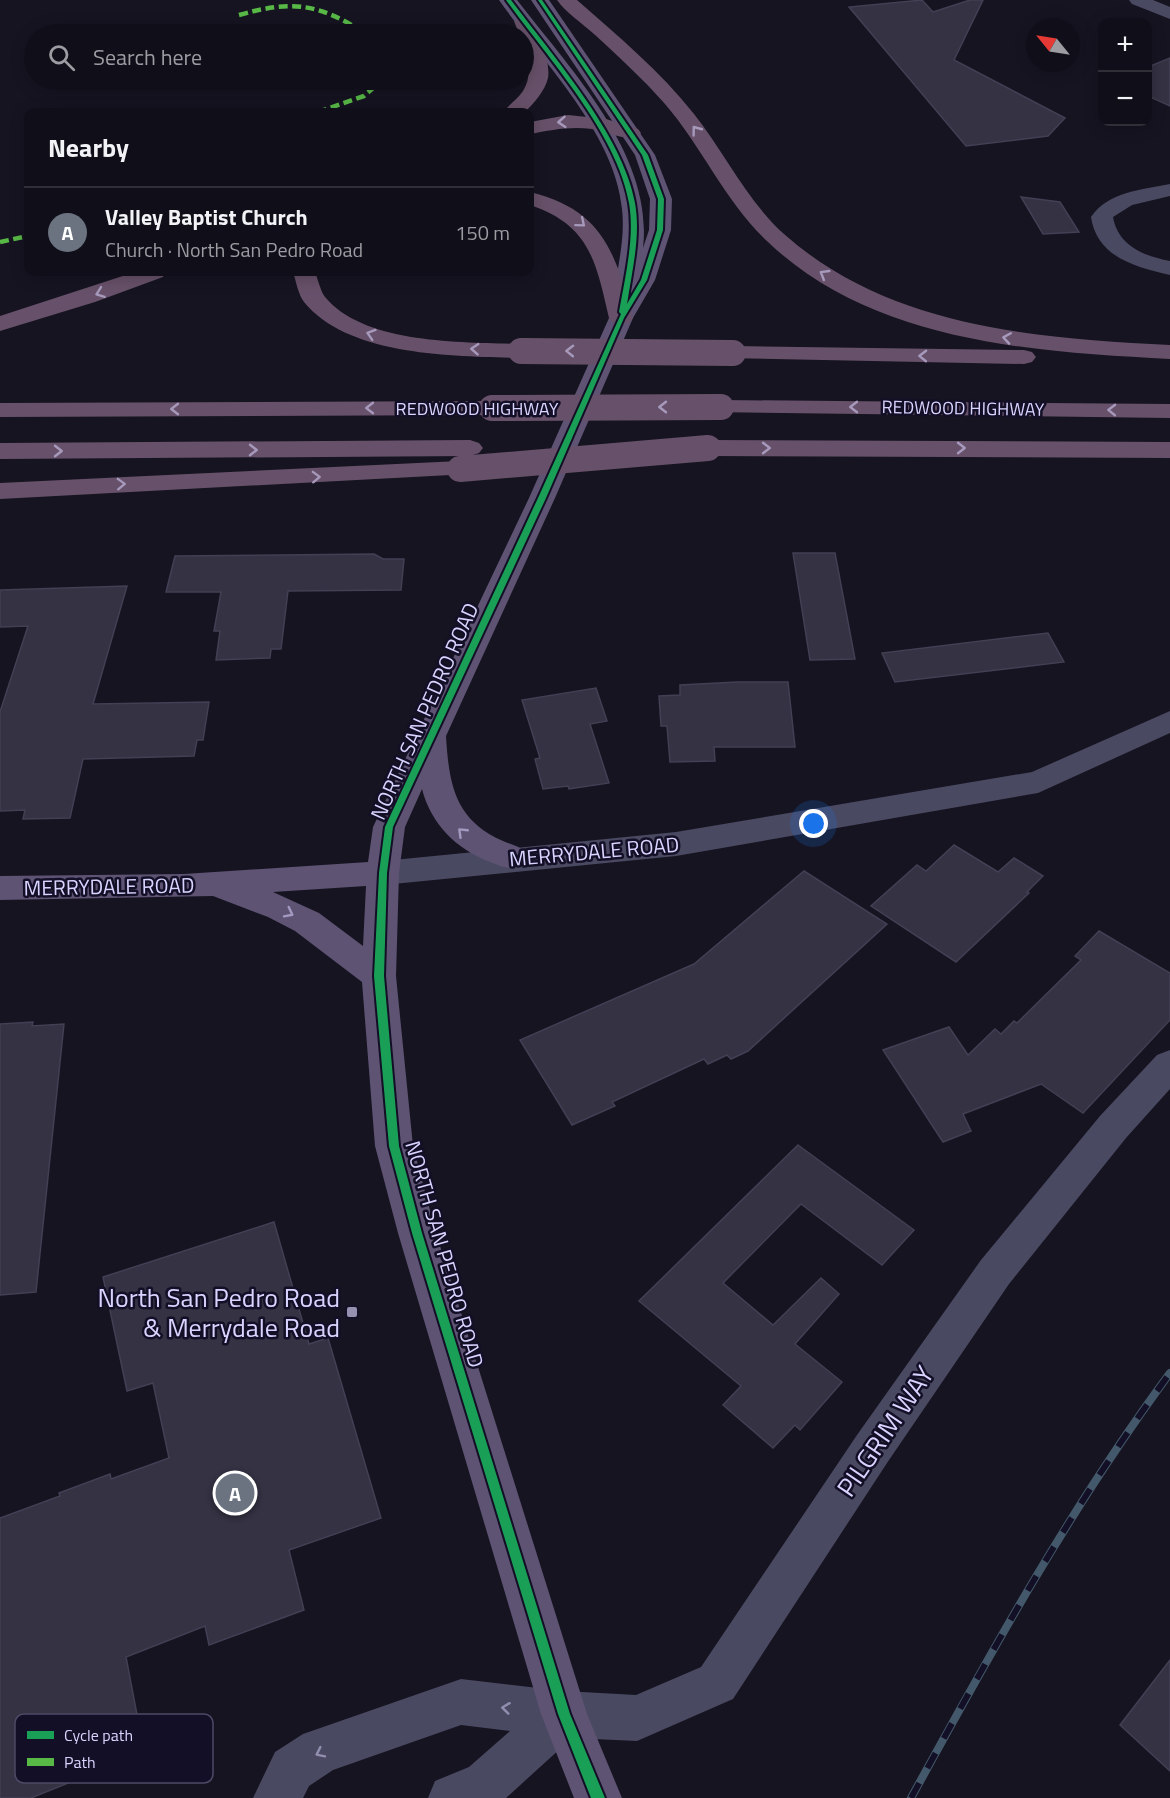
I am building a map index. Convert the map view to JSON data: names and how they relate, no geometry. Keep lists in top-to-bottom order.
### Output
{
  "streets": {
    "highway": ["REDWOOD HIGHWAY"],
    "main road": ["NORTH SAN PEDRO ROAD", "MERRYDALE ROAD"],
    "street": ["PILGRIM WAY"]
  },
  "crossings": [
    ["NORTH SAN PEDRO ROAD", "MERRYDALE ROAD"],
    ["NORTH SAN PEDRO ROAD", "PILGRIM WAY"]
  ],
  "places": {
    "transit": ["North San Pedro Road & Merrydale Road"]
  },
  "legend": ["Cycle path", "Path"],
  "north": "top left",
  "page": {
    "map_buttons": ["+", "−"],
    "search": "Search here",
    "heading": "Nearby",
    "list": [
      {
        "mark": "A",
        "name": "Valley Baptist Church",
        "note": "Church · North San Pedro Road",
        "value": "150 m"
      }
    ],
    "pins": "A"
  }
}
